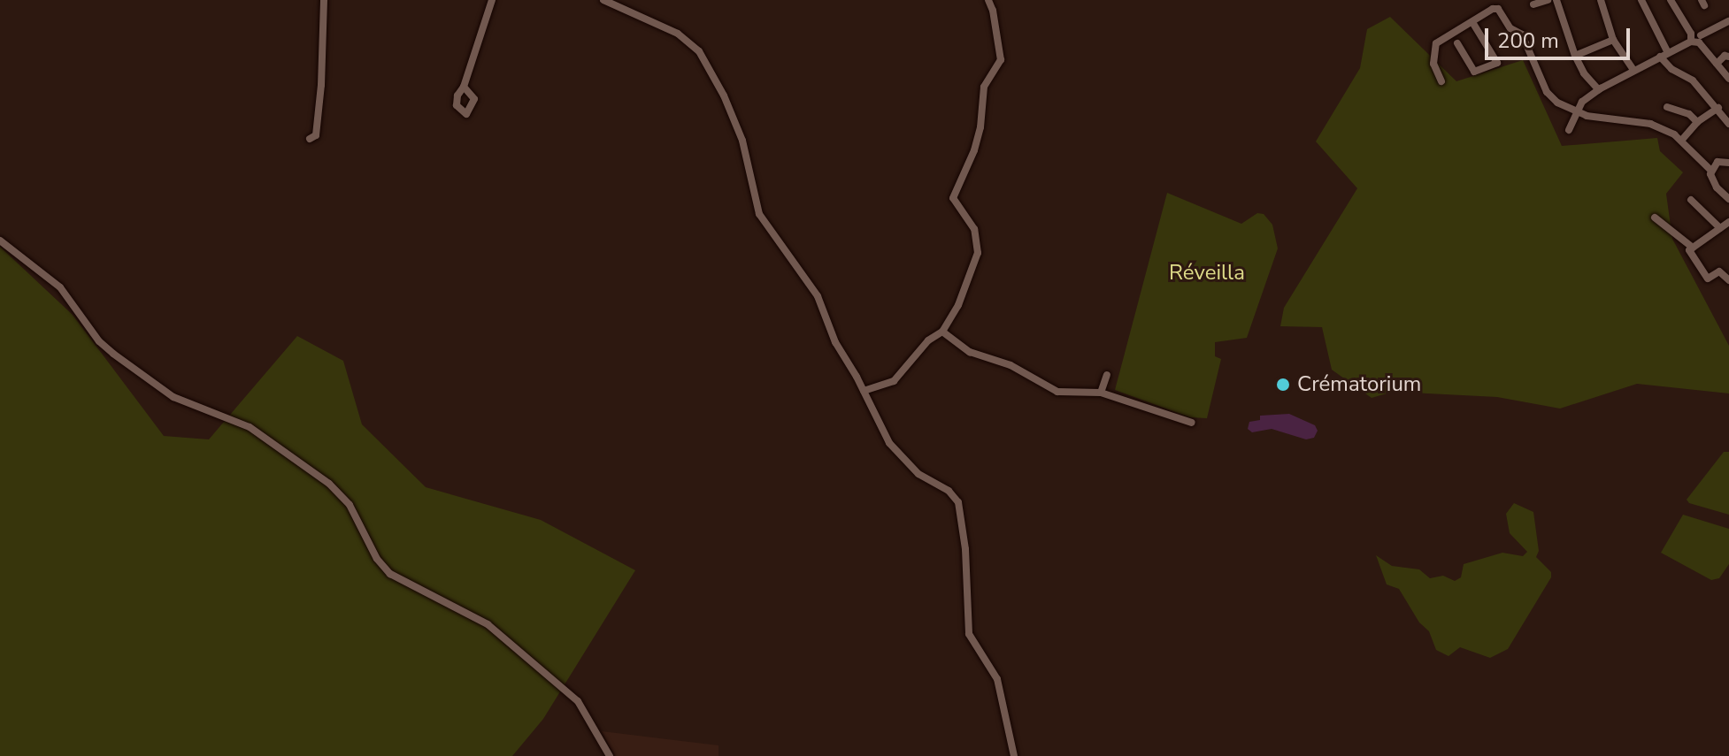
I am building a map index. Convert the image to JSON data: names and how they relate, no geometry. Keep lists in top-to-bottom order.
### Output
{
  "parks": ["Réveilla"],
  "places": ["Crématorium"],
  "scale_bar": "200 m"
}
